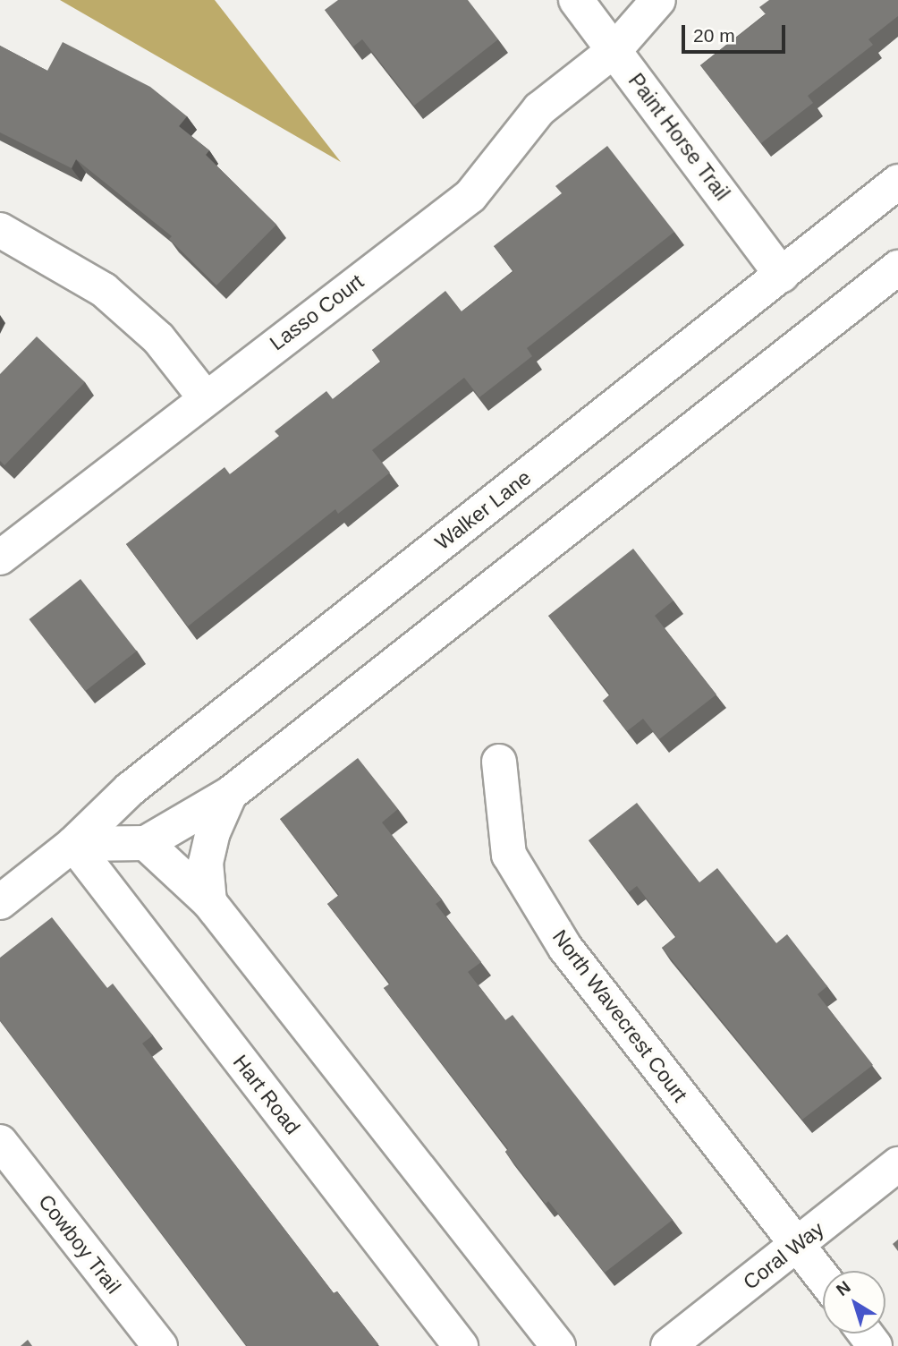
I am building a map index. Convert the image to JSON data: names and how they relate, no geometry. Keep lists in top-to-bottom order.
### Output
{
  "streets": {
    "street": [
      "Paint Horse Trail",
      "Lasso Court",
      "Walker Lane",
      "North Wavecrest Court",
      "Hart Road",
      "Cowboy Trail",
      "Coral Way"
    ]
  },
  "crossings": [
    ["Paint Horse Trail", "Lasso Court"],
    ["Paint Horse Trail", "Walker Lane"],
    ["Walker Lane", "Hart Road"],
    ["North Wavecrest Court", "Coral Way"]
  ],
  "scale_bar": "20 m",
  "north": "top left"
}
